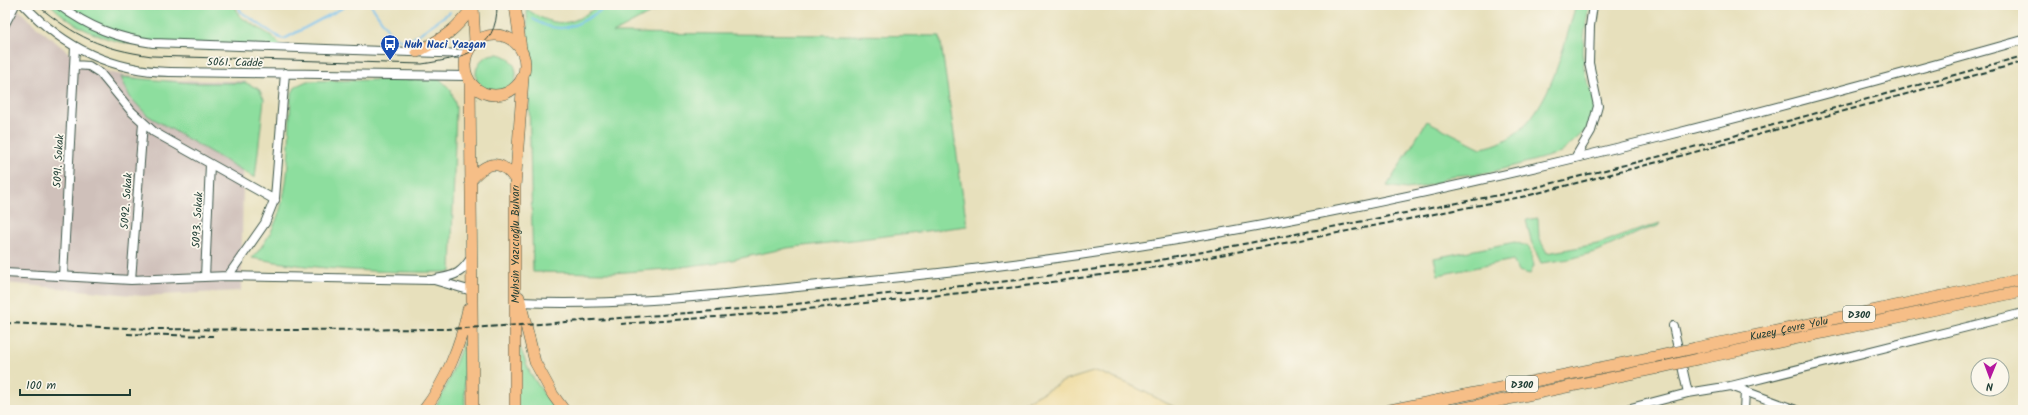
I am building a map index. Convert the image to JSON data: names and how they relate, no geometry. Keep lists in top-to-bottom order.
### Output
{
  "streets": {
    "highway": ["Muhsin Yazıcıoğlu Bulvarı", "D300", "Kuzey Çevre Yolu"],
    "street": [
      "5061. Cadde",
      "5091. Sokak",
      "5092. Sokak",
      "5093. Sokak"
    ]
  },
  "crossings": [
    ["5061. Cadde", "5091. Sokak"],
    ["5061. Cadde", "Muhsin Yazıcıoğlu Bulvarı"]
  ],
  "places": {
    "bus stop": ["Nuh Naci Yazgan"]
  },
  "scale_bar": "100 m",
  "north": "bottom"
}
